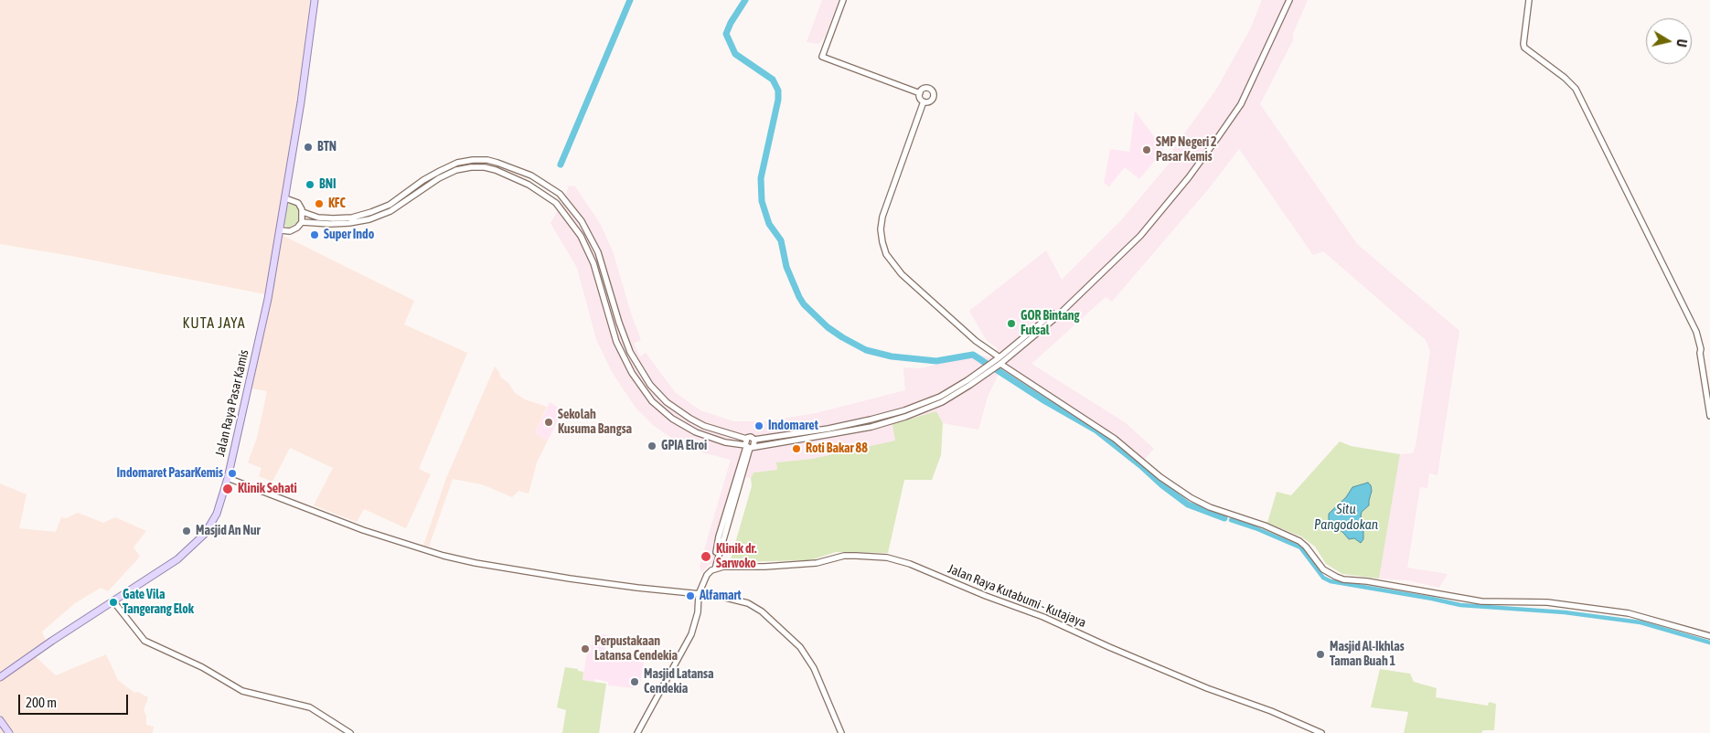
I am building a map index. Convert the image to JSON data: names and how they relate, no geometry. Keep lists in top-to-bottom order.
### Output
{
  "streets": {
    "main road": ["Jalan Raya Pasar Kamis"],
    "street": ["Jalan Raya Kutabumi - Kutajaya"]
  },
  "districts": ["KUTA JAYA"],
  "water": ["Situ Pangodokan"],
  "places": [
    "BTN",
    "SMP Negeri 2 Pasar Kemis",
    "BNI",
    "KFC",
    "Super Indo",
    "GOR Bintang Futsal",
    "Sekolah Kusuma Bangsa",
    "Indomaret",
    "GPIA Elroi",
    "Roti Bakar 88",
    "Indomaret PasarKemis",
    "Klinik Sehati",
    "Masjid An Nur",
    "Klinik dr. Sarwoko",
    "Alfamart",
    "Gate Vila Tangerang Elok",
    "Perpustakaan Latansa Cendekia",
    "Masjid Al-Ikhlas Taman Buah 1",
    "Masjid Latansa Cendekia"
  ],
  "scale_bar": "200 m",
  "north": "right"
}
